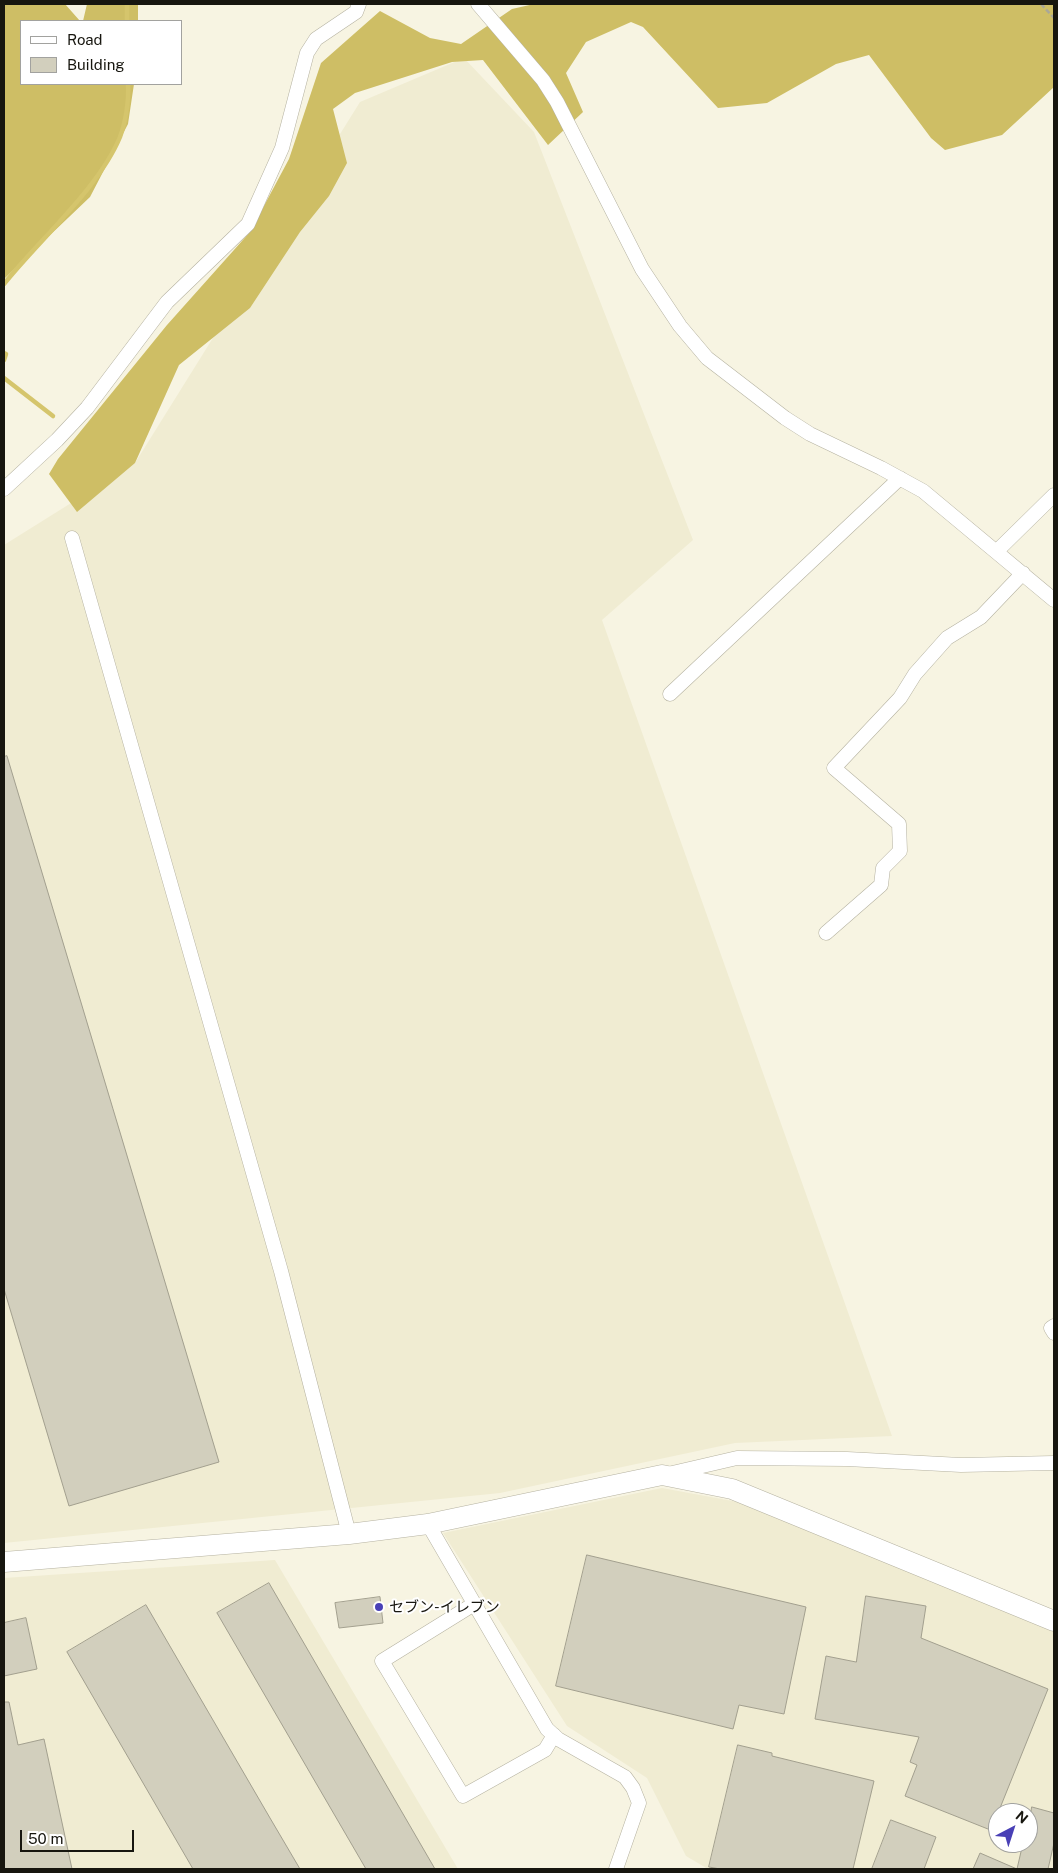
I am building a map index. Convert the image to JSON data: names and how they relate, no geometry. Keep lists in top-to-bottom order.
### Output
{
  "places": ["セブン-イレブン"],
  "legend": ["Road", "Building"],
  "scale_bar": "50 m",
  "north": "top right"
}
